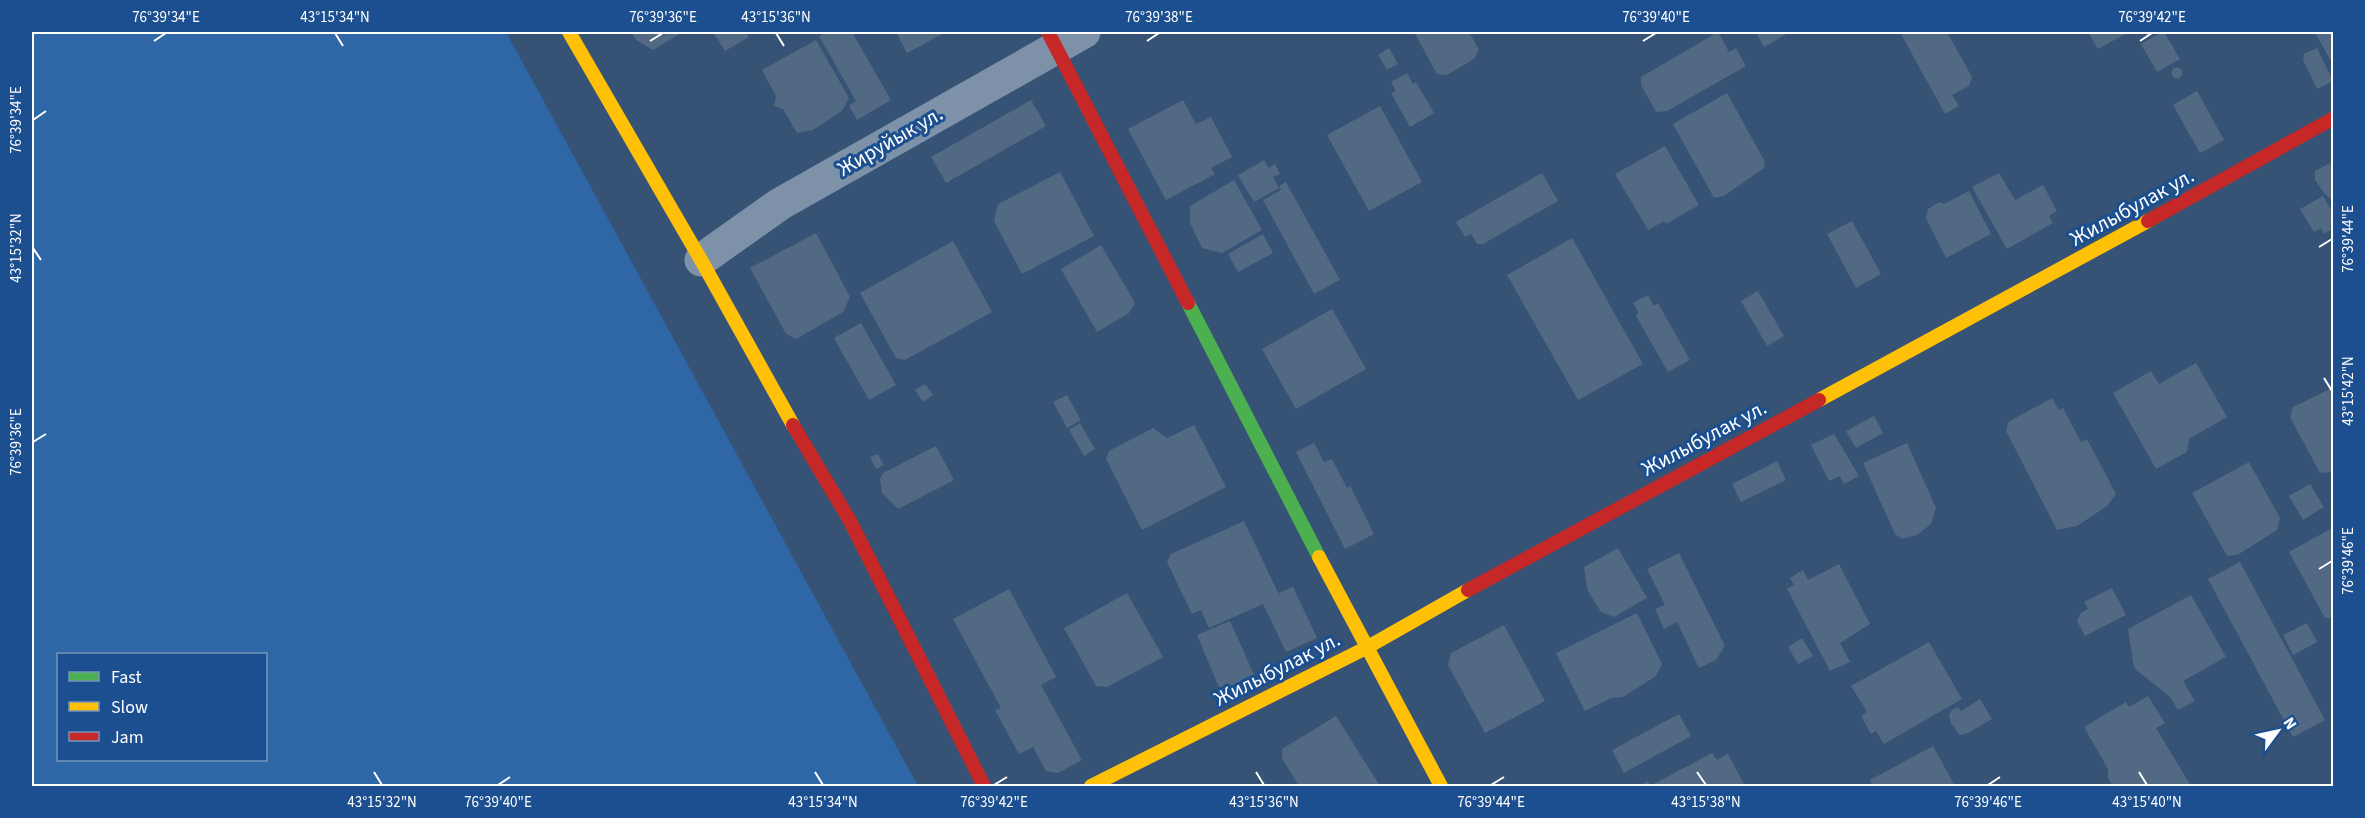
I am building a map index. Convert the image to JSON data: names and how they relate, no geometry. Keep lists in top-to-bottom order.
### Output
{
  "streets": {
    "street": ["Жируйык ул.", "Жилыбулак ул."]
  },
  "legend": ["Fast", "Slow", "Jam"],
  "north": "top right",
  "coordinates": [
    "76°39'34\"E",
    "43°15'34\"N",
    "76°39'36\"E",
    "43°15'36\"N",
    "76°39'38\"E",
    "76°39'40\"E",
    "76°39'42\"E",
    "76°39'44\"E",
    "43°15'32\"N",
    "43°15'42\"N",
    "76°39'46\"E",
    "43°15'38\"N",
    "43°15'40\"N"
  ]
}
